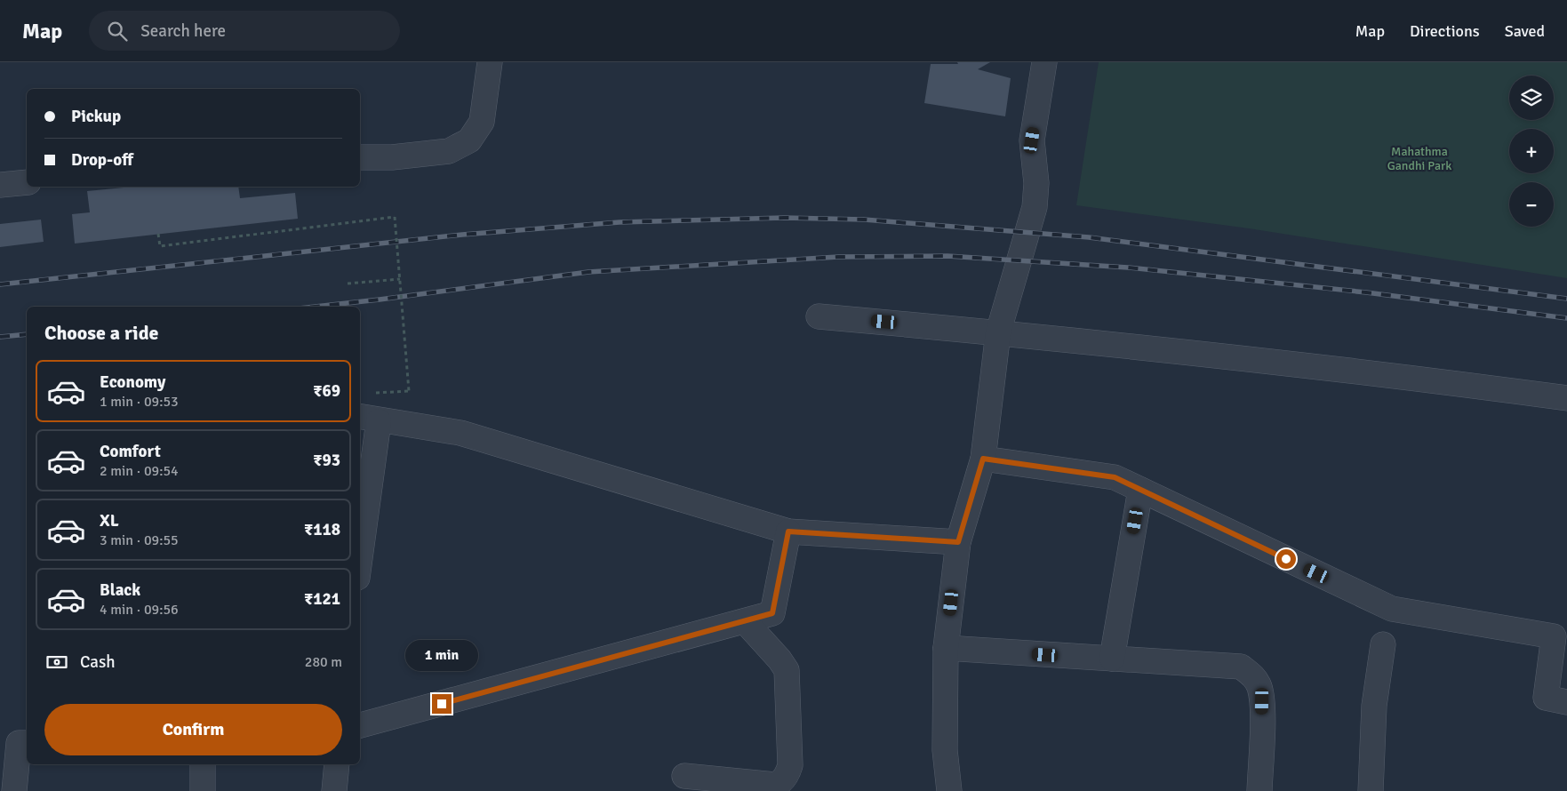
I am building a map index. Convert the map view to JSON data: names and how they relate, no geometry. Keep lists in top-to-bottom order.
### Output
{
  "parks": ["Mahathma Gandhi Park"],
  "page": {
    "header": "Map",
    "search": "Search here",
    "nav": ["Map", "Directions", "Saved"],
    "map_buttons": ["+", "−"],
    "banner": ["Pickup", "Drop-off"],
    "heading": "Choose a ride",
    "list": [
      {
        "name": "Economy",
        "note": "1 min · 09:53",
        "value": "₹69"
      },
      {
        "name": "Comfort",
        "note": "2 min · 09:54",
        "value": "₹93"
      },
      {
        "name": "XL",
        "note": "3 min · 09:55",
        "value": "₹118"
      },
      {
        "name": "Black",
        "note": "4 min · 09:56",
        "value": "₹121"
      }
    ],
    "pay": ["Cash", "280 m"],
    "bubble": "1 min",
    "buttons": "Confirm"
  }
}
